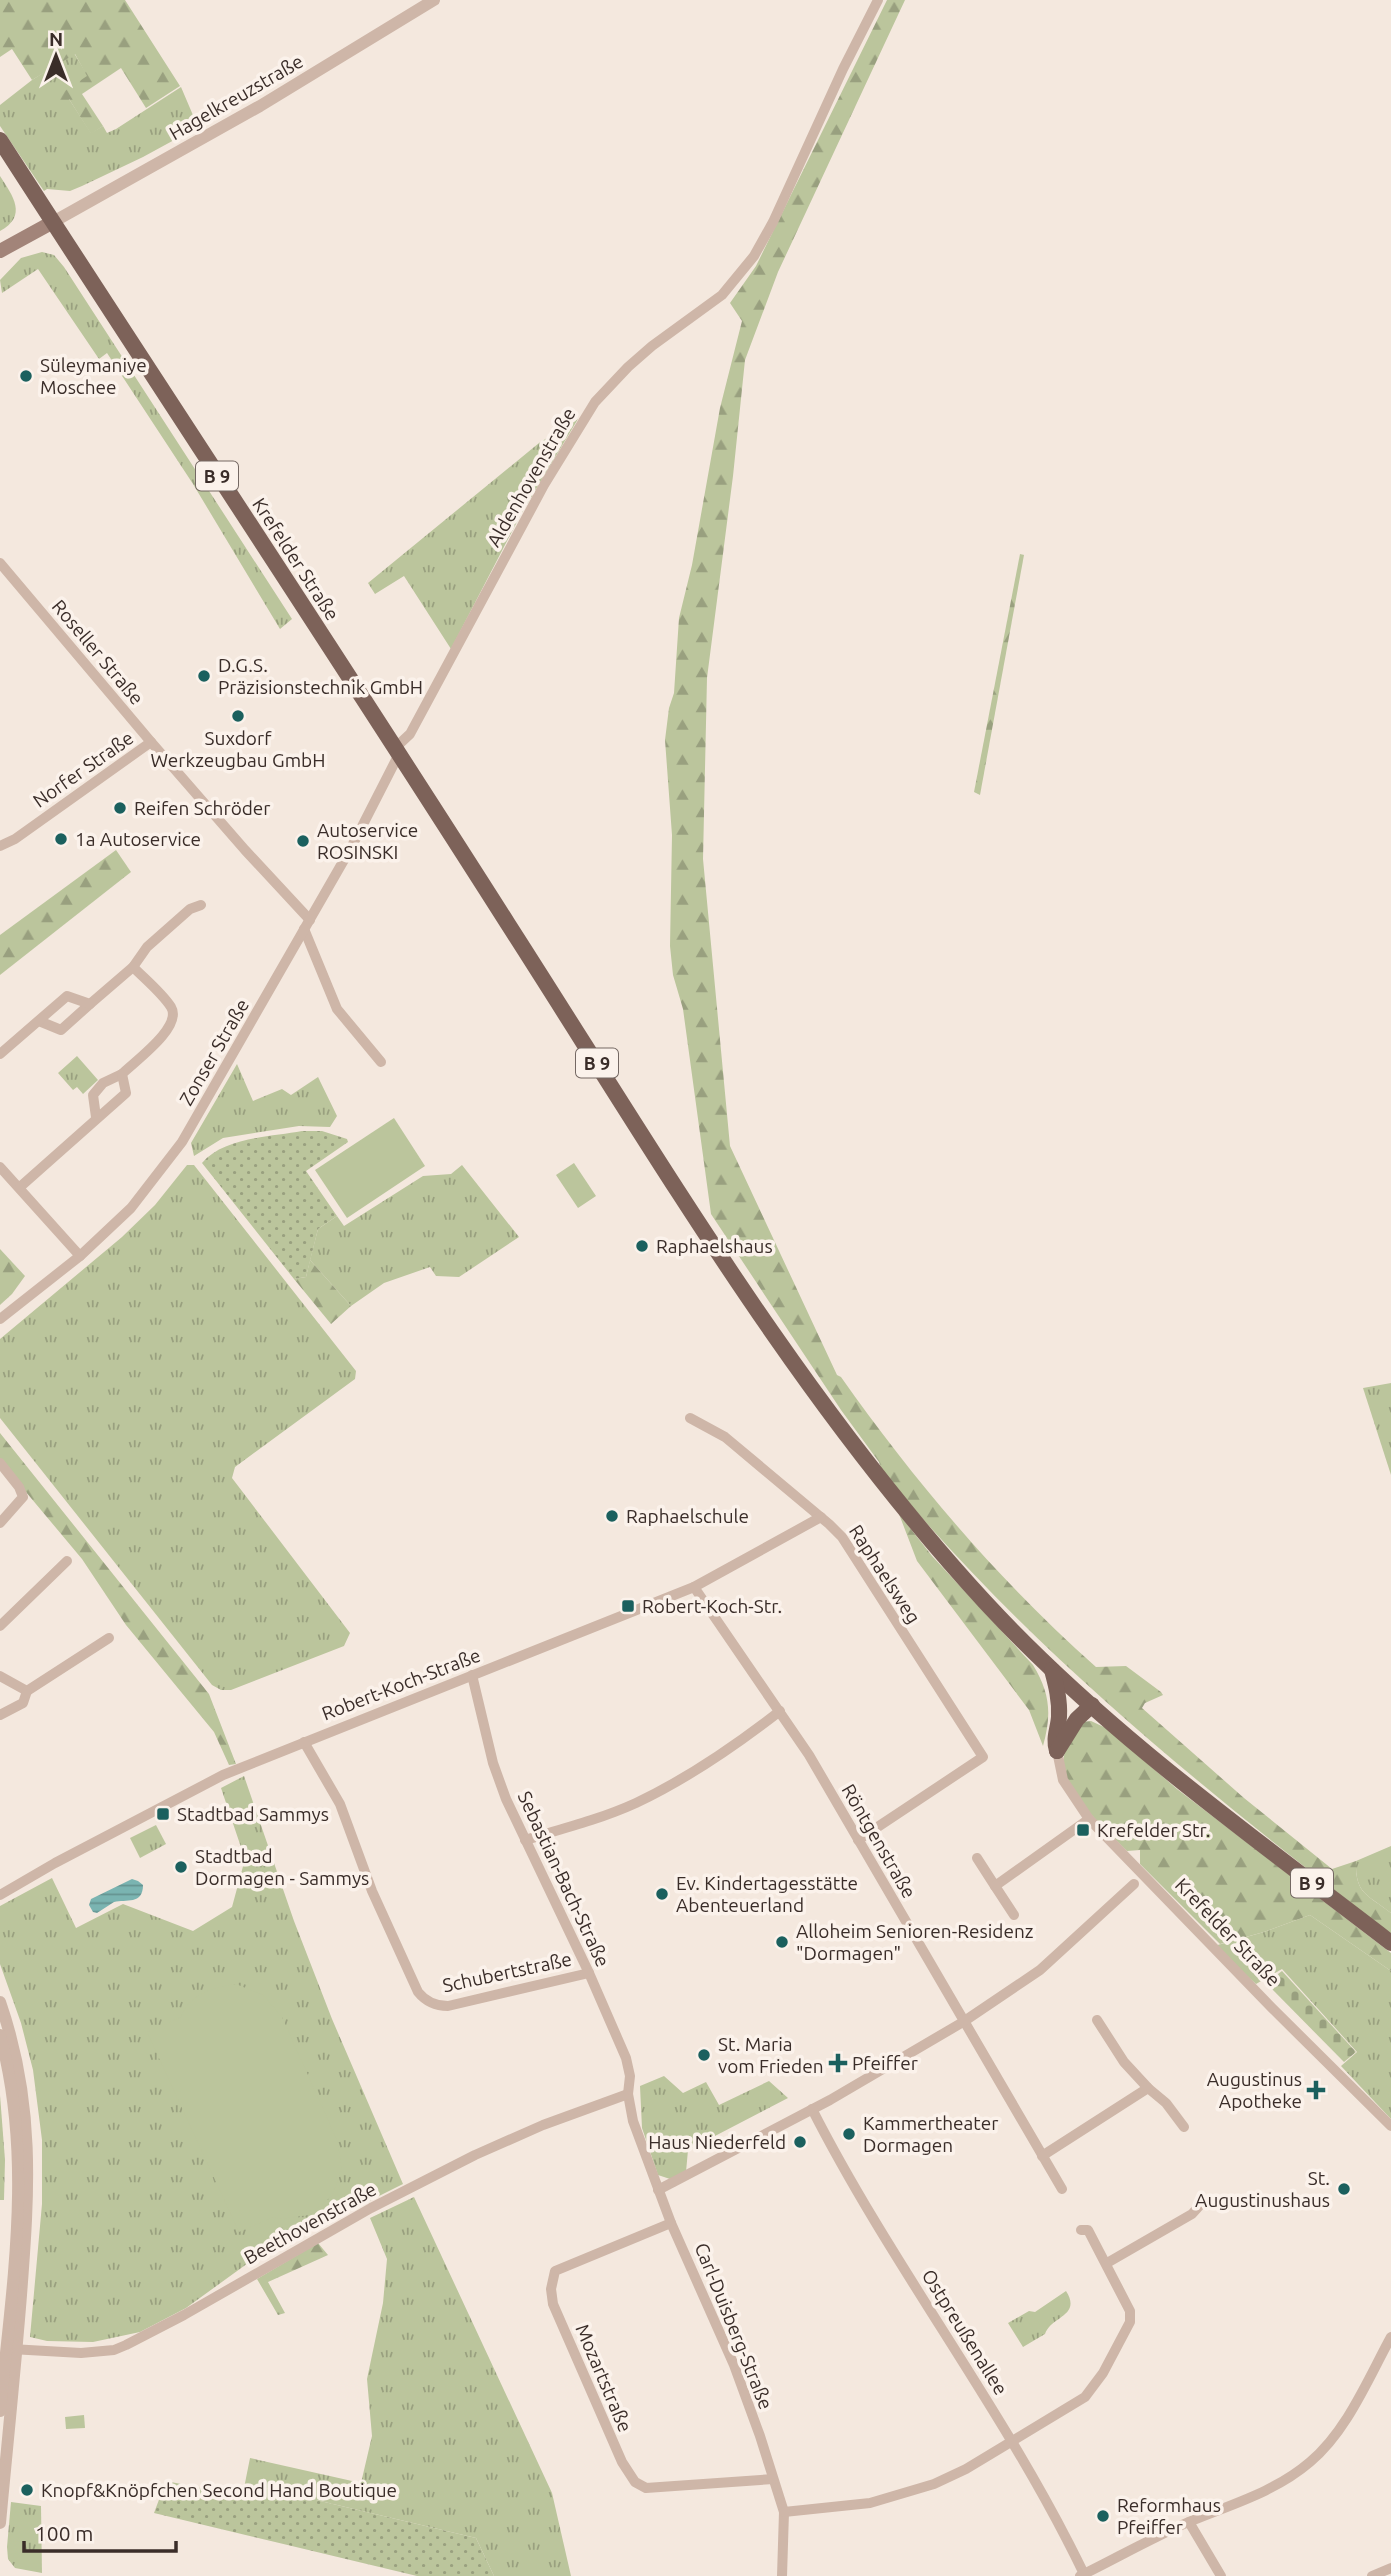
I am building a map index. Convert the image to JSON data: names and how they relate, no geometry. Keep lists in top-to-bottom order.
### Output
{
  "streets": {
    "main road": ["B 9", "Krefelder Straße"],
    "street": [
      "Hagelkreuzstraße",
      "Aldenhovenstraße",
      "Roseller Straße",
      "Norfer Straße",
      "Zonser Straße",
      "Raphaelsweg",
      "Robert-Koch-Straße",
      "Röntgenstraße",
      "Sebastian-Bach-Straße",
      "Schubertstraße",
      "Beethovenstraße",
      "Carl-Duisberg-Straße",
      "Ostpreußenallee",
      "Mozartstraße"
    ]
  },
  "crossings": [
    ["Hagelkreuzstraße", "B 9"],
    ["Hagelkreuzstraße", "Krefelder Straße"],
    ["B 9", "Krefelder Straße"],
    ["Aldenhovenstraße", "Krefelder Straße"],
    ["Aldenhovenstraße", "Zonser Straße"],
    ["Krefelder Straße", "Zonser Straße"],
    ["Roseller Straße", "Norfer Straße"],
    ["Roseller Straße", "Zonser Straße"],
    ["Raphaelsweg", "Robert-Koch-Straße"],
    ["Raphaelsweg", "Röntgenstraße"],
    ["Robert-Koch-Straße", "Röntgenstraße"],
    ["Robert-Koch-Straße", "Sebastian-Bach-Straße"],
    ["Robert-Koch-Straße", "Schubertstraße"],
    ["Sebastian-Bach-Straße", "Schubertstraße"],
    ["Sebastian-Bach-Straße", "Beethovenstraße"],
    ["Sebastian-Bach-Straße", "Carl-Duisberg-Straße"],
    ["Beethovenstraße", "Carl-Duisberg-Straße"],
    ["Carl-Duisberg-Straße", "Mozartstraße"]
  ],
  "places": {
    "other": [
      "Süleymaniye Moschee",
      "D.G.S. Präzisionstechnik GmbH",
      "Suxdorf Werkzeugbau GmbH",
      "Reifen Schröder",
      "1a Autoservice",
      "Autoservice ROSINSKI",
      "Raphaelshaus",
      "Raphaelschule",
      "Stadtbad Dormagen - Sammys",
      "Ev. Kindertagesstätte Abenteuerland",
      "Alloheim Senioren-Residenz \"Dormagen\"",
      "St. Maria vom Frieden",
      "Kammertheater Dormagen",
      "Haus Niederfeld",
      "St. Augustinushaus",
      "Knopf&Knöpfchen Second Hand Boutique",
      "Reformhaus Pfeiffer"
    ],
    "transit": ["Robert-Koch-Str.", "Stadtbad Sammys", "Krefelder Str."],
    "health": ["Pfeiffer", "Augustinus Apotheke"]
  },
  "scale_bar": "100 m",
  "north": "top"
}
